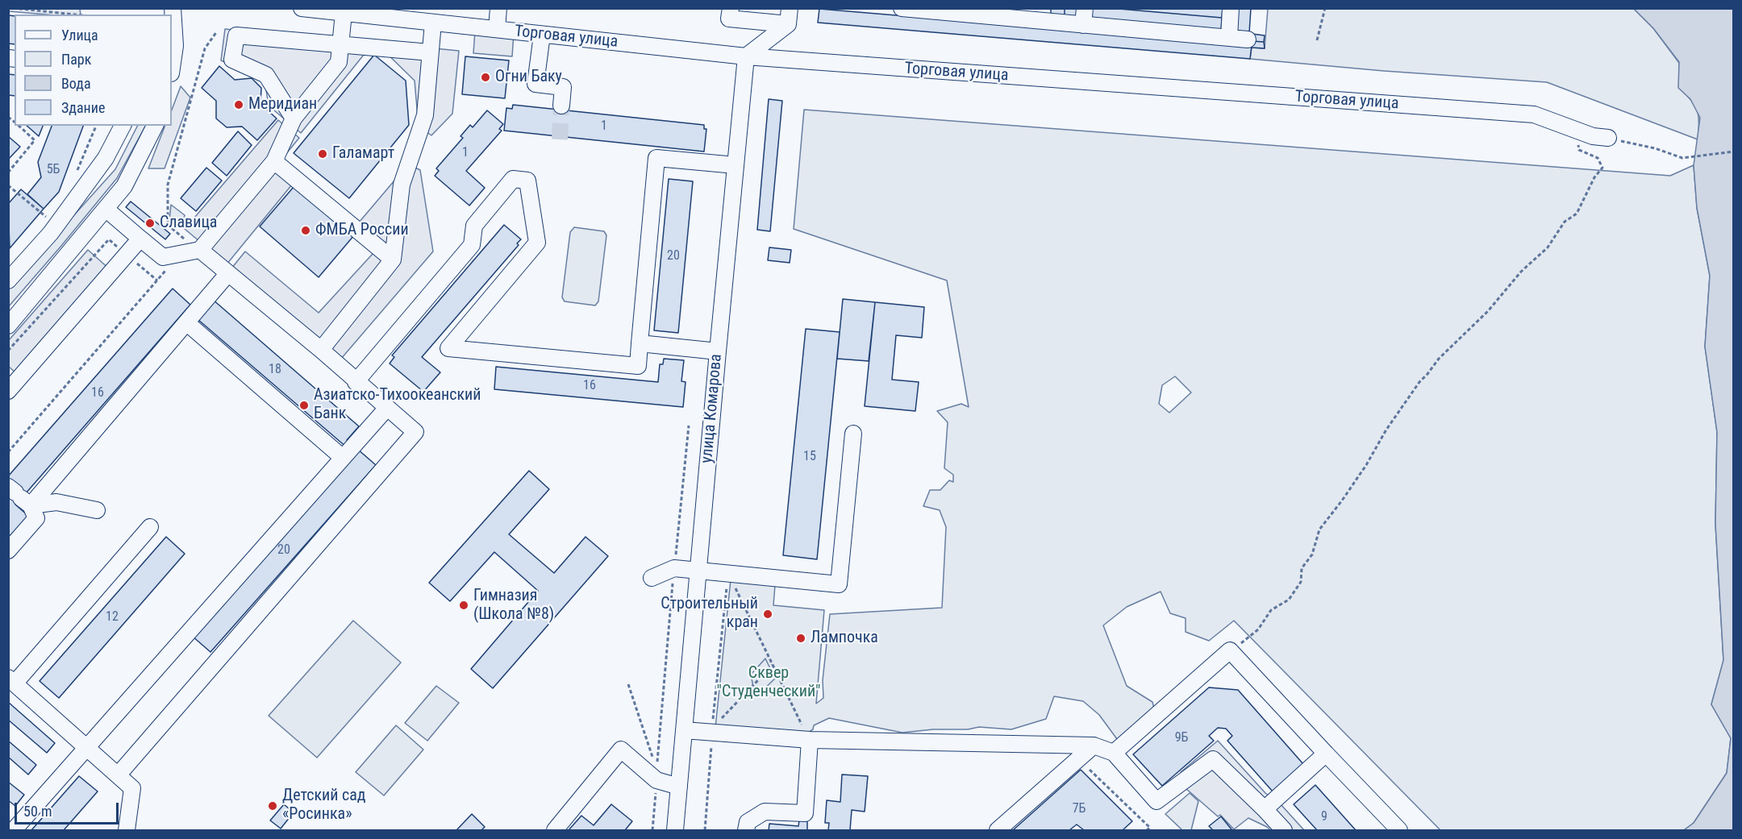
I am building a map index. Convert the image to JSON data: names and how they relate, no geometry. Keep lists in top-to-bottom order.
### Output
{
  "streets": {
    "street": ["Торговая улица", "улица Комарова"]
  },
  "crossings": [
    ["Торговая улица", "улица Комарова"]
  ],
  "parks": ["Сквер \"Студенческий\""],
  "places": [
    "Огни Баку",
    "Меридиан",
    "Галамарт",
    "Славица",
    "ФМБА России",
    "Азиатско-Тихоокеанский Банк",
    "Гимназия (Школа №8)",
    "Строительный кран",
    "Лампочка",
    "Детский сад «Росинка»"
  ],
  "house_numbers": [
    "1",
    "1",
    "5Б",
    "20",
    "18",
    "16",
    "16",
    "15",
    "20",
    "12",
    "9Б",
    "7Б",
    "9"
  ],
  "legend": [
    "Улица",
    "Парк",
    "Вода",
    "Здание"
  ],
  "scale_bar": "50 m"
}
